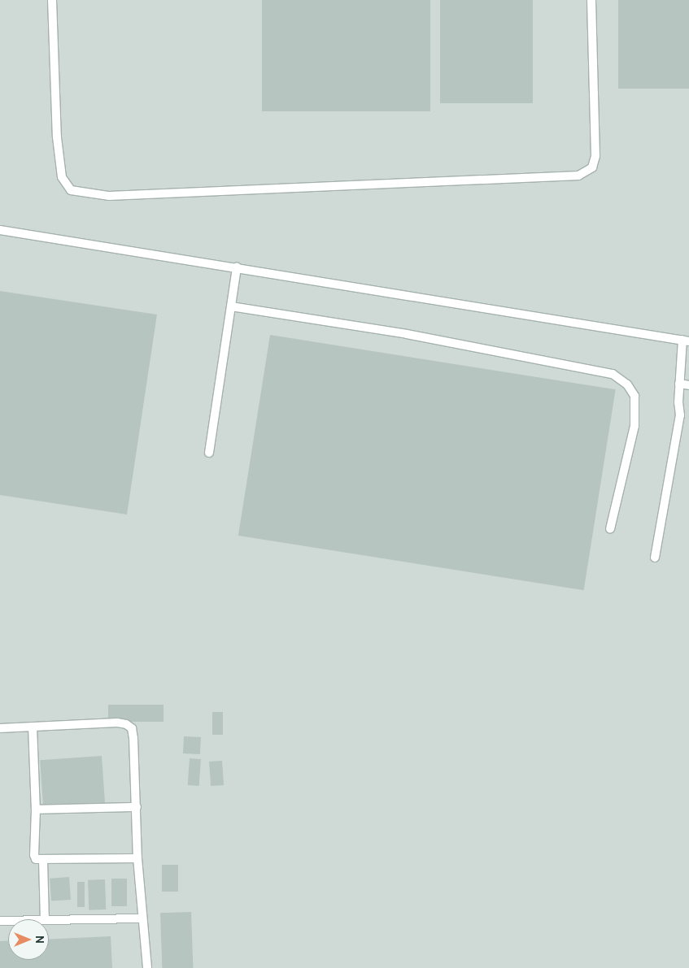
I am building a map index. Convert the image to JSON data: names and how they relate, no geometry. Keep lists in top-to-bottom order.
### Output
{
  "north": "right"
}
